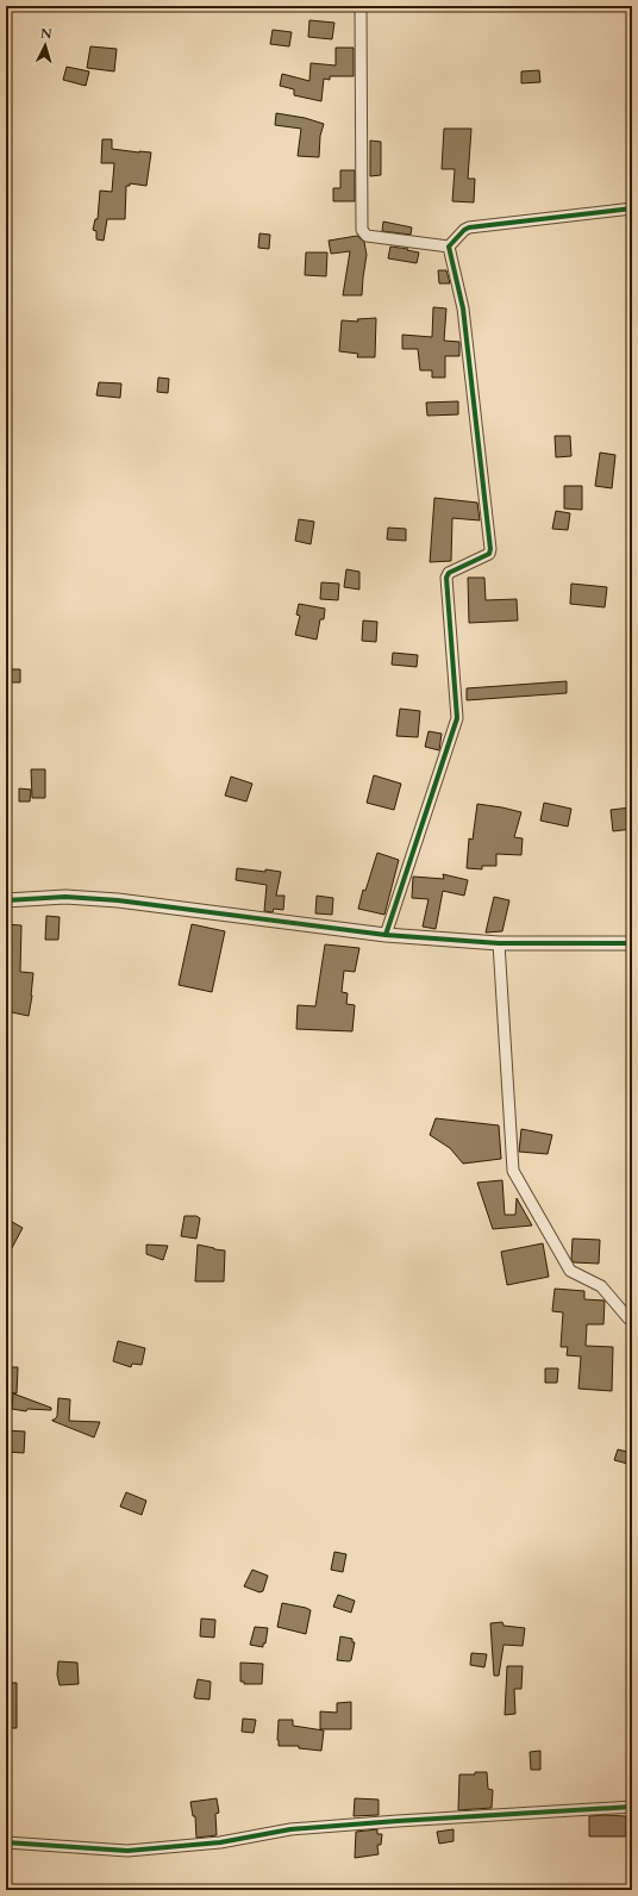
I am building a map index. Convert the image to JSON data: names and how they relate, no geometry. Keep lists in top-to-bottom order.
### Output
{
  "north": "top"
}
